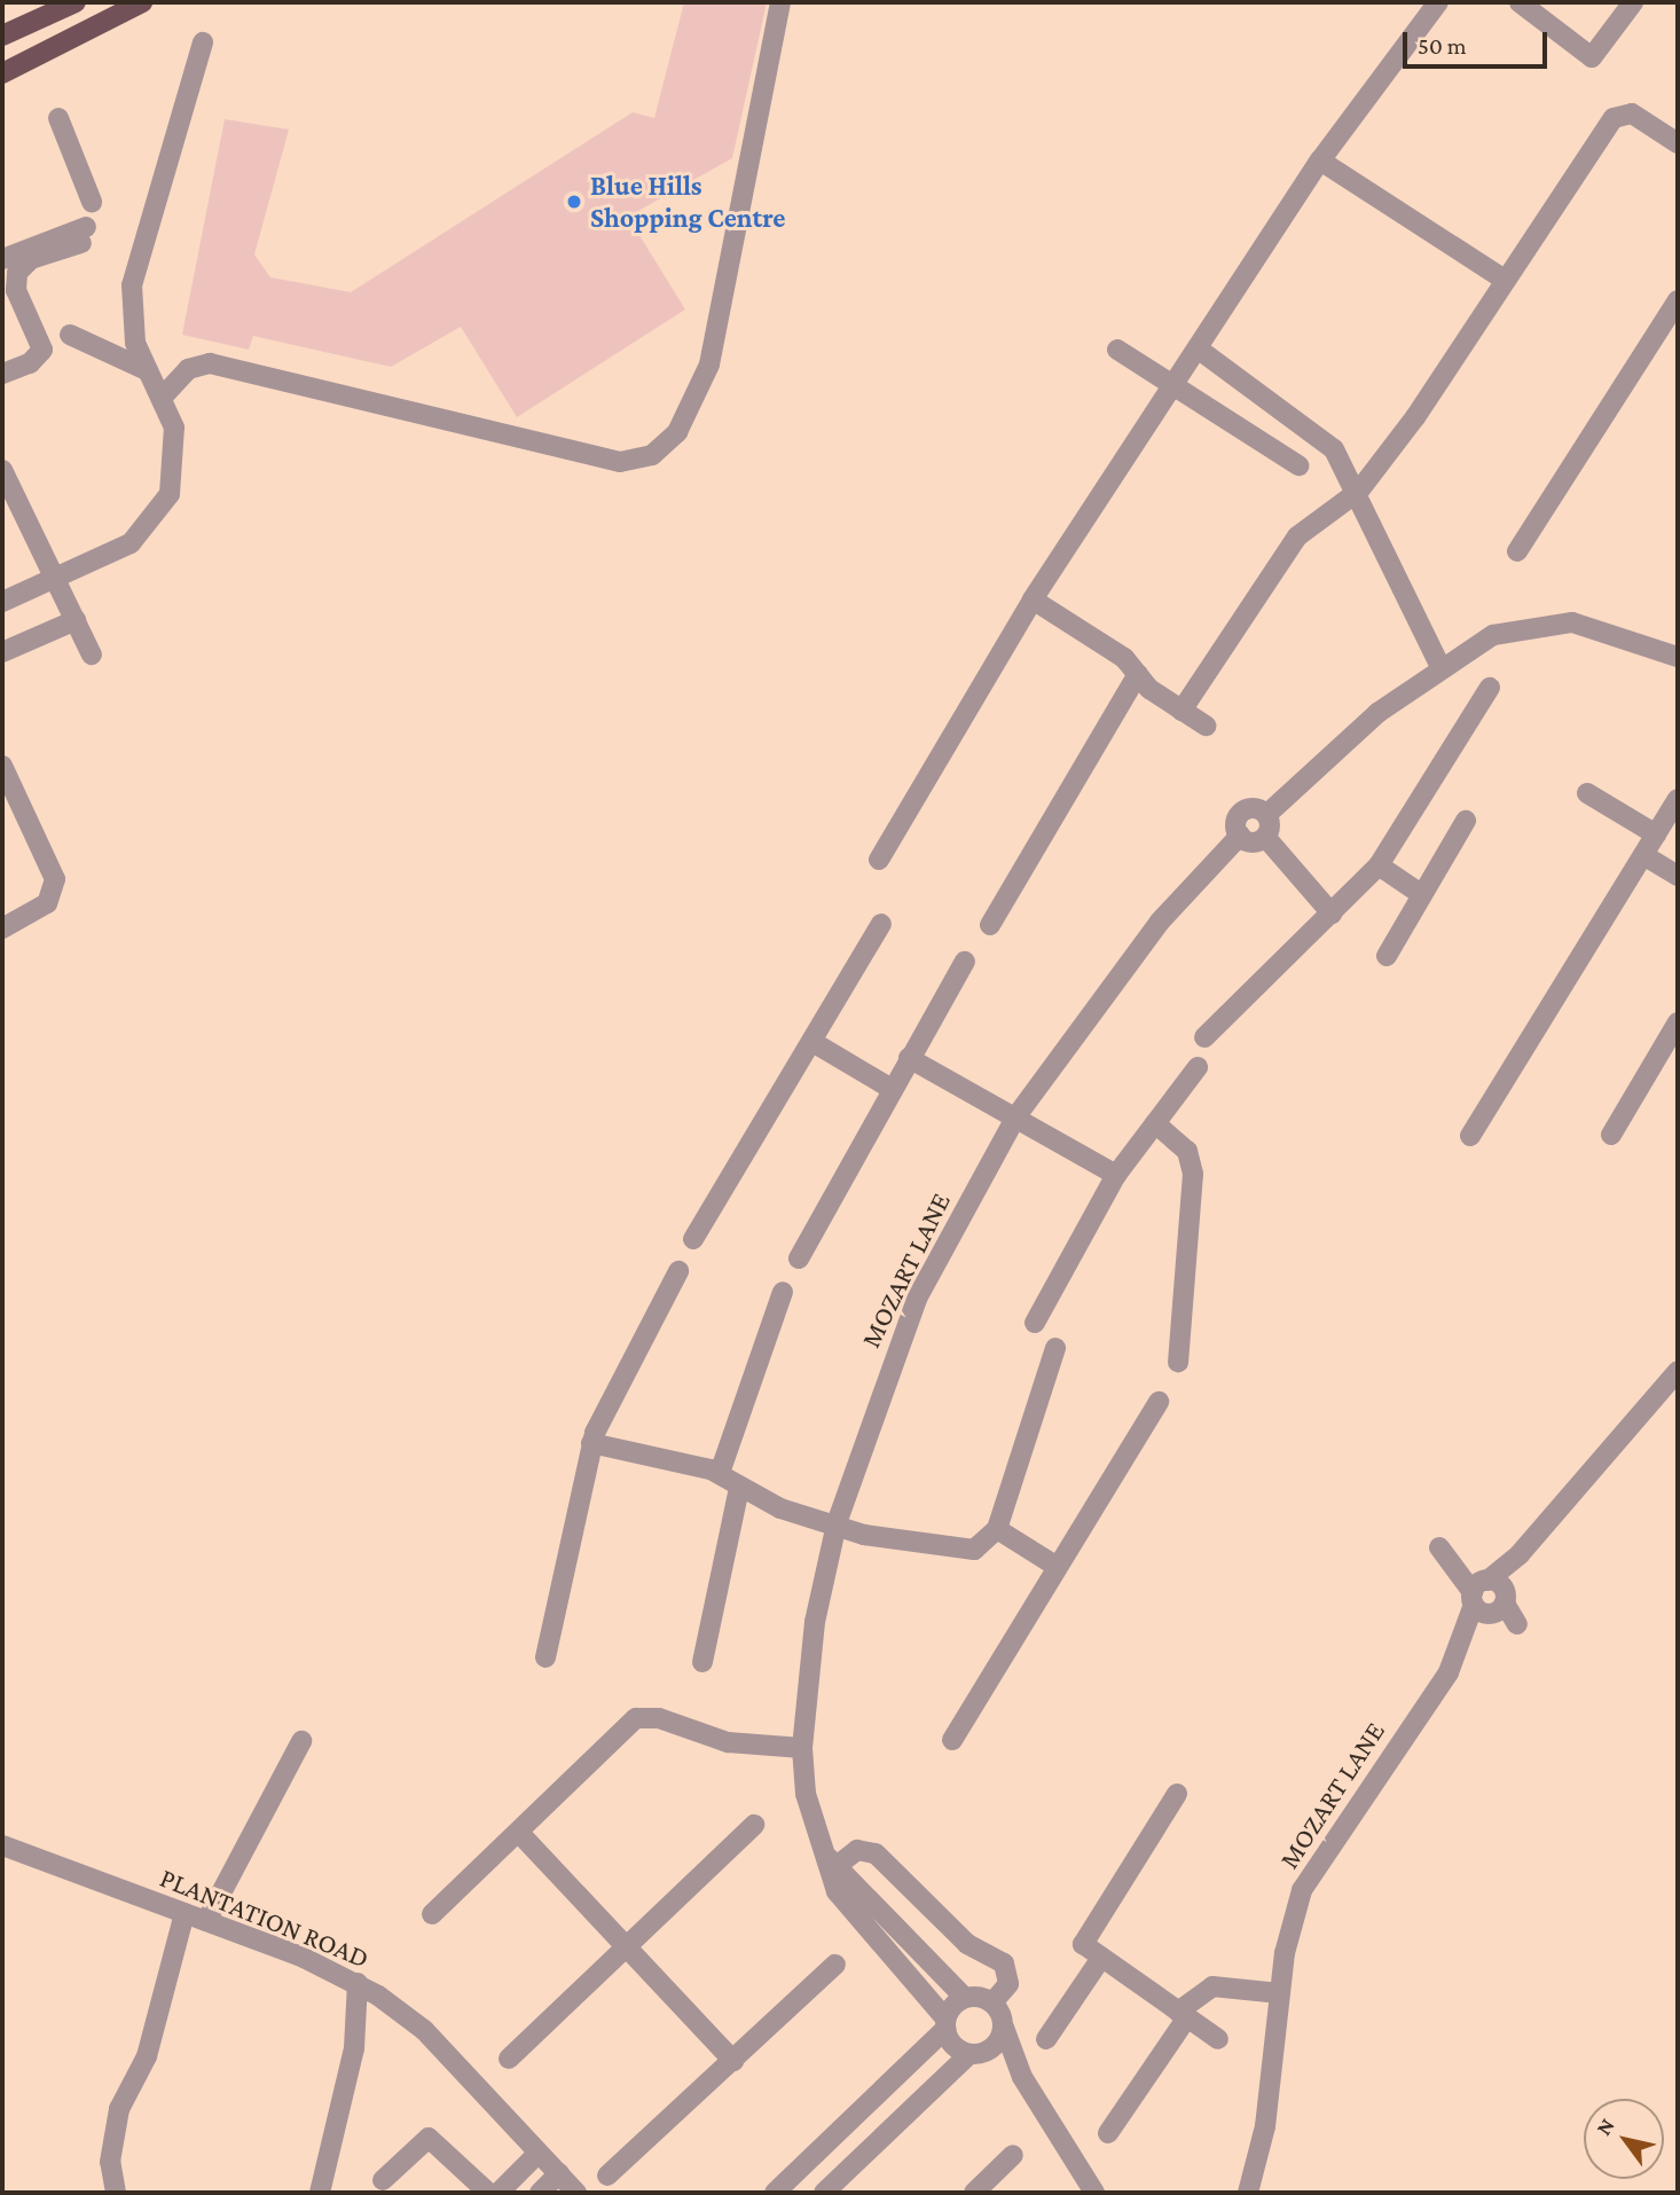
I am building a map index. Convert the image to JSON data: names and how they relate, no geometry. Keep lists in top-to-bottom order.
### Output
{
  "streets": {
    "street": ["MOZART LANE", "PLANTATION ROAD"]
  },
  "places": ["Blue Hills Shopping Centre"],
  "scale_bar": "50 m",
  "north": "top left"
}
